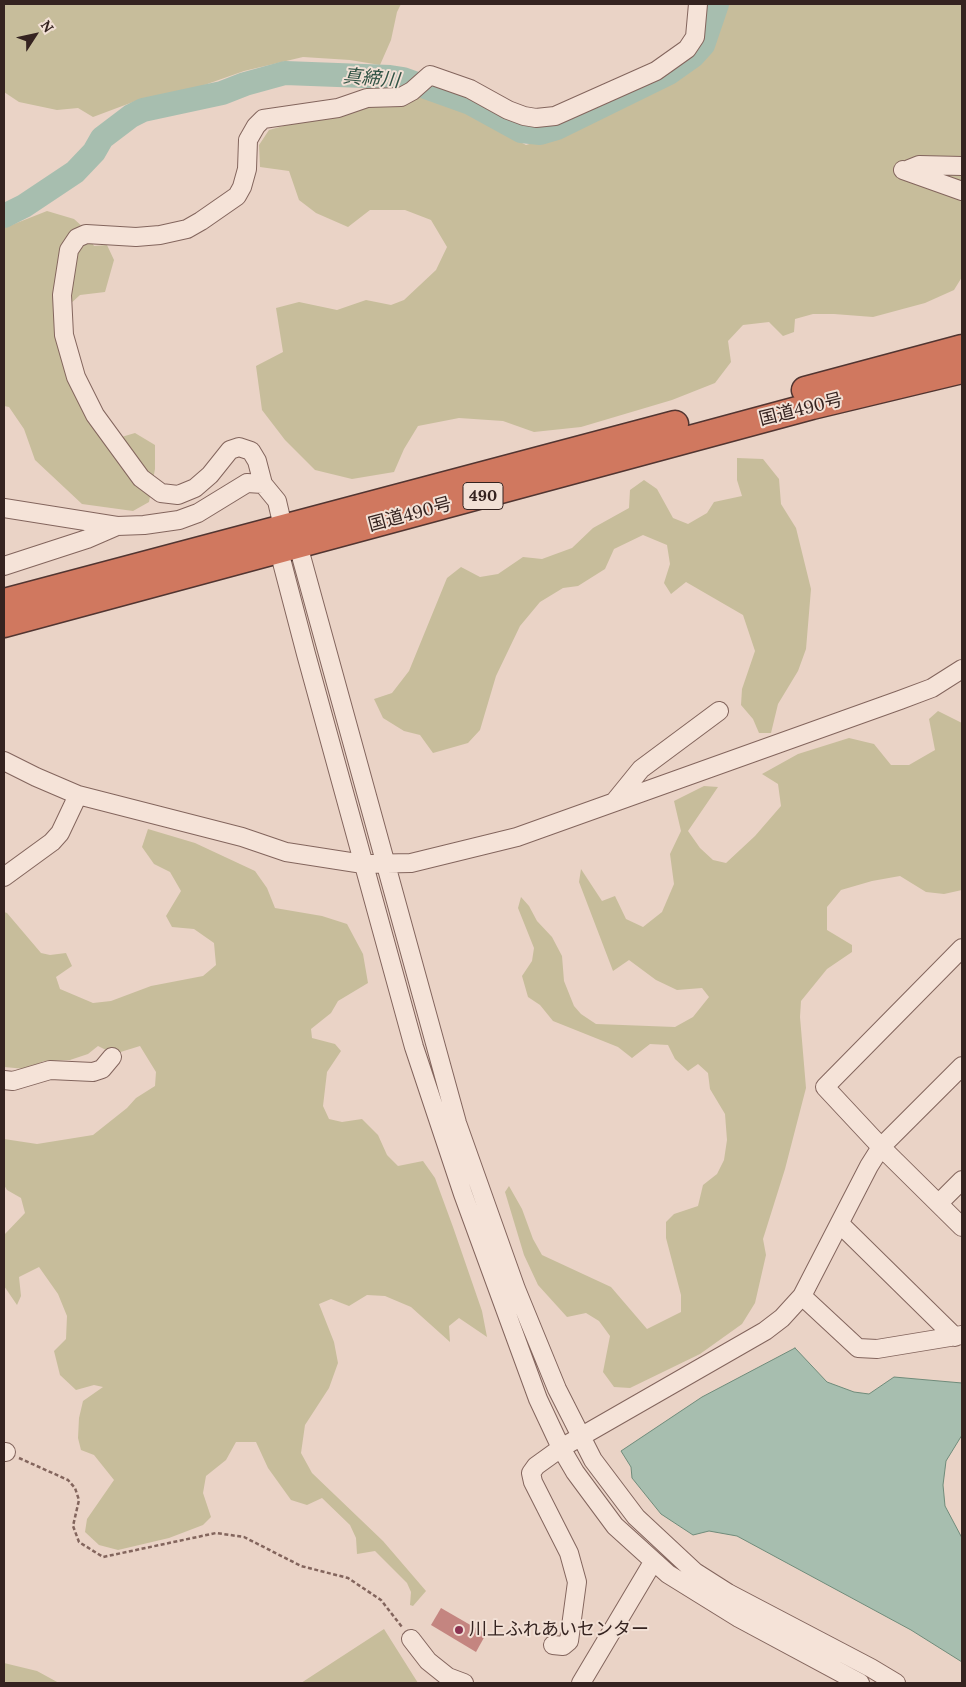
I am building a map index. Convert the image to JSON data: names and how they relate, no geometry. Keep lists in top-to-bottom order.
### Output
{
  "streets": {
    "highway": ["国道490号", "490"]
  },
  "water": ["真締川"],
  "places": ["川上ふれあいセンター"],
  "north": "top right"
}
